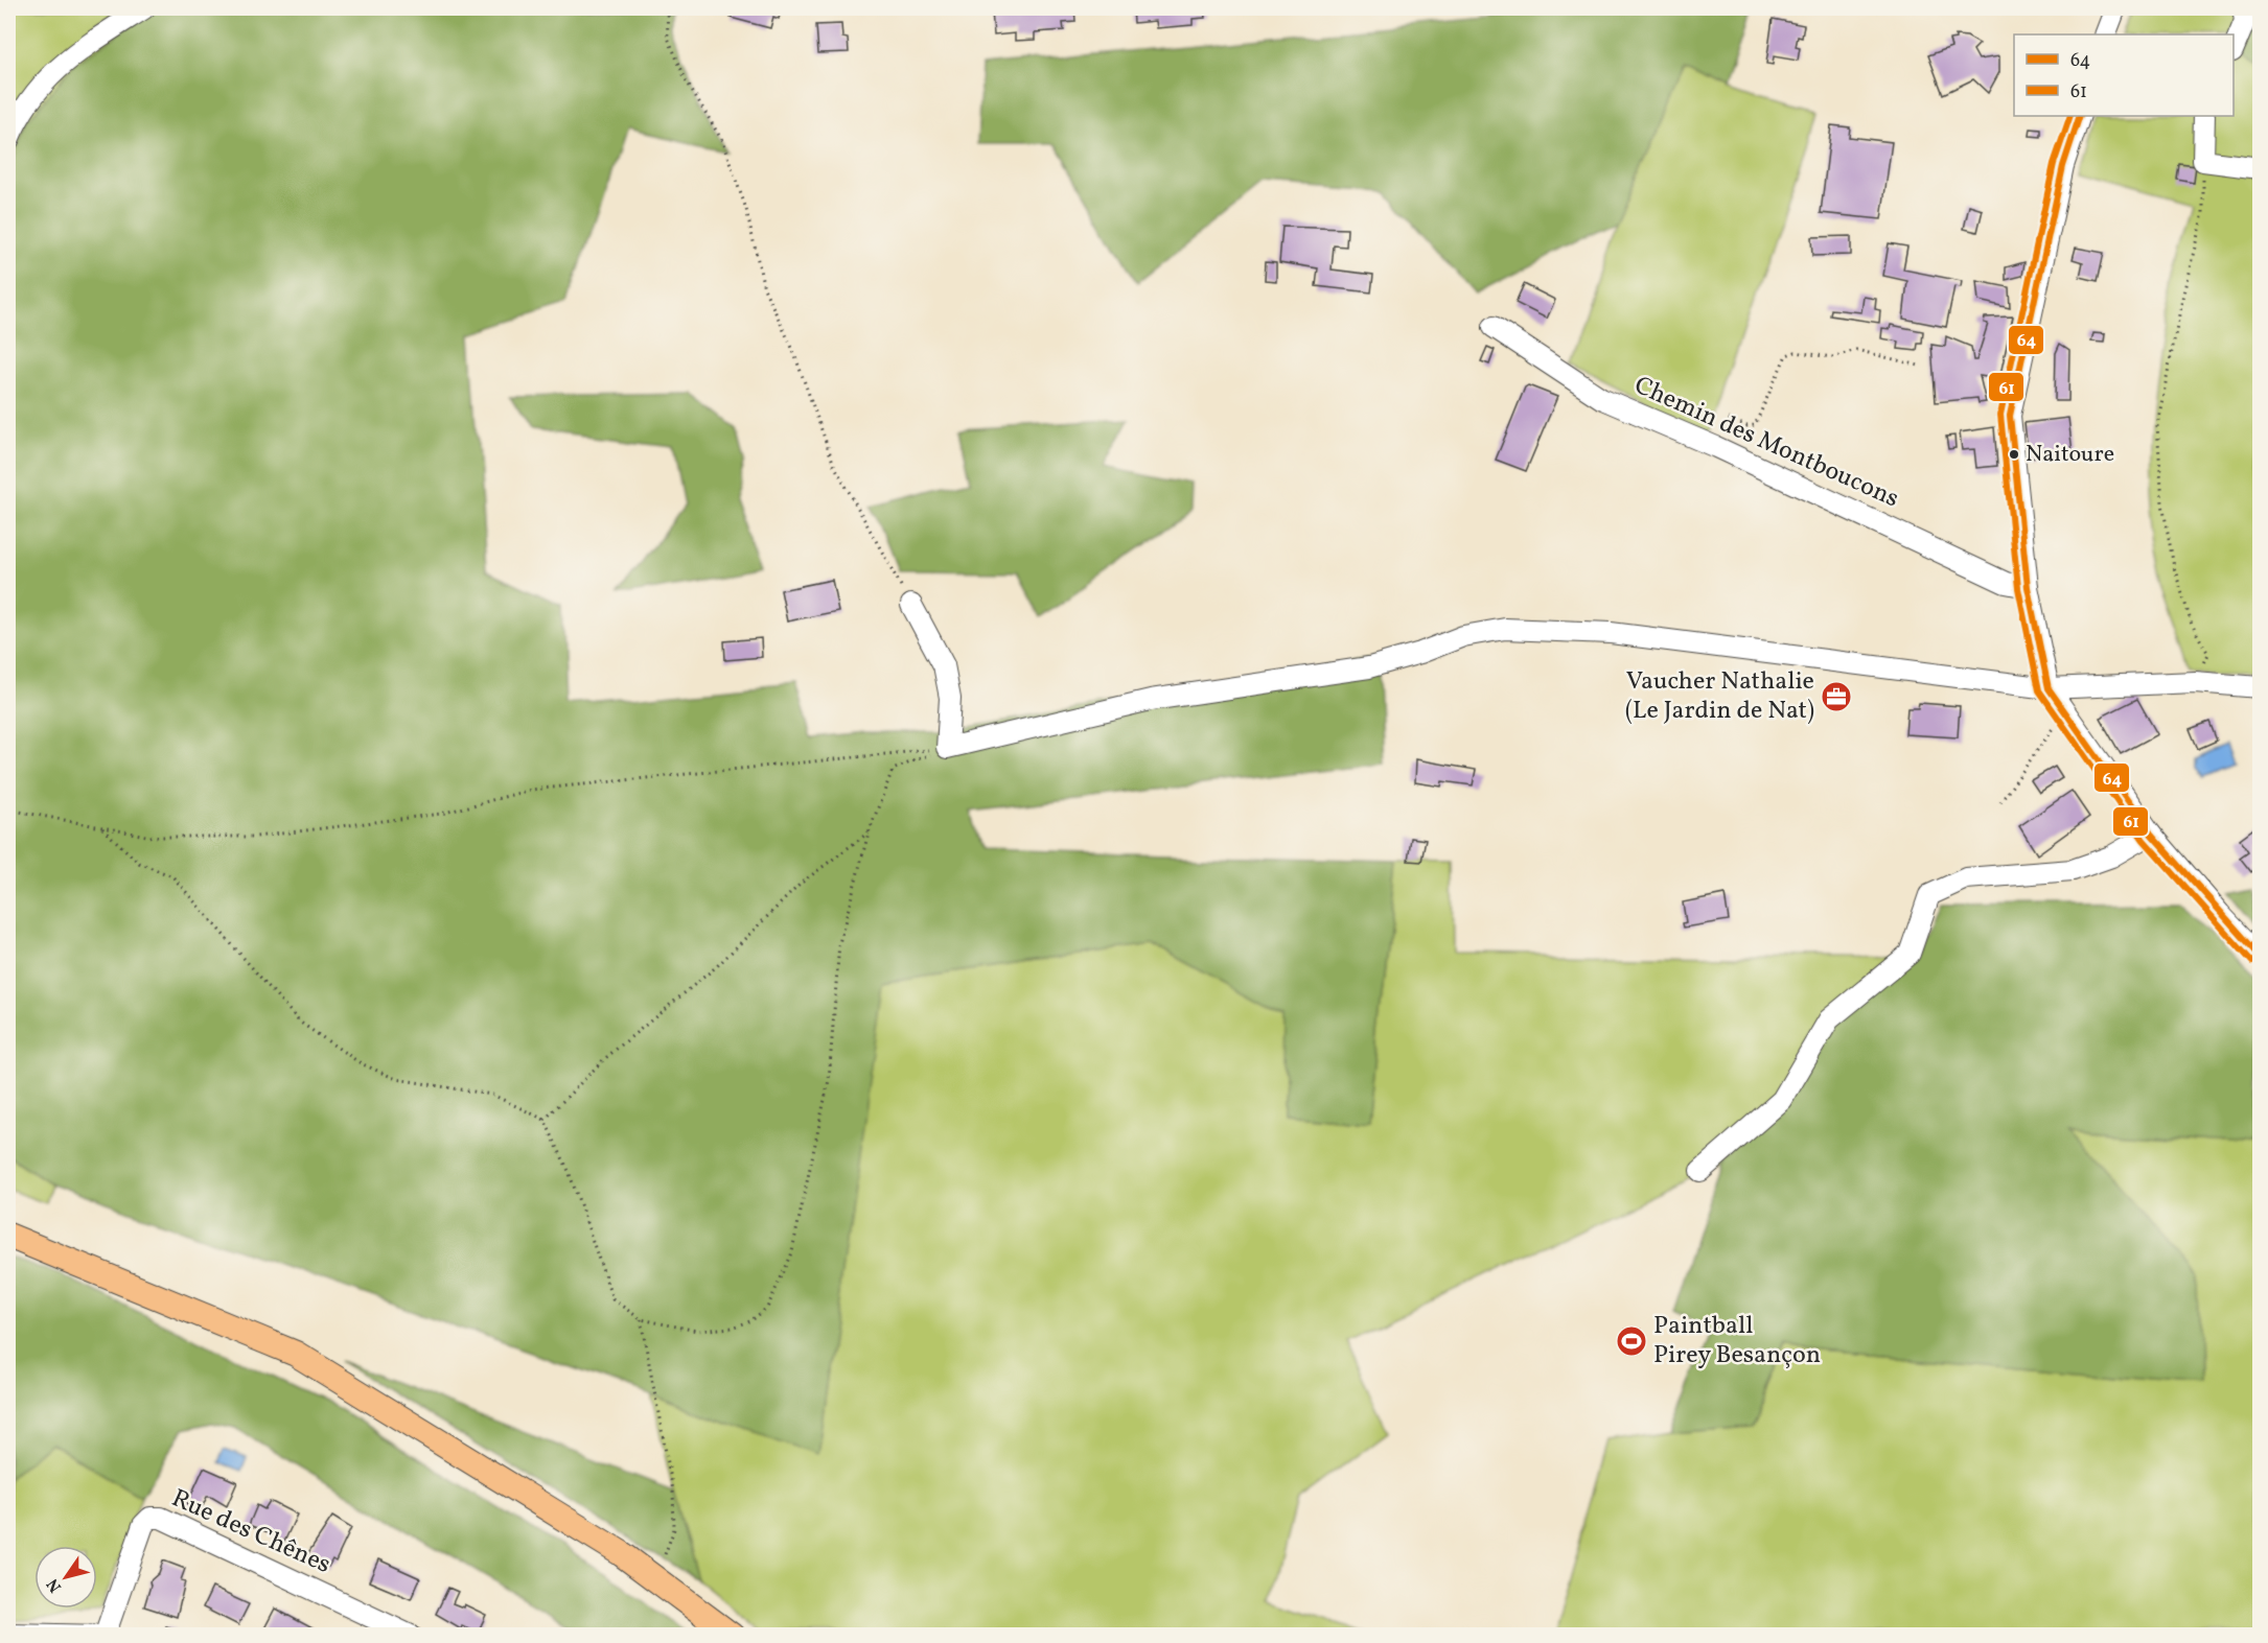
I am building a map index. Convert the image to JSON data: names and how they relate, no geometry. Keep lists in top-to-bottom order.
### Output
{
  "streets": {
    "street": ["Chemin des Montboucons", "Rue des Chênes"]
  },
  "places": {
    "other": ["Naitoure"],
    "office": ["Vaucher Nathalie (Le Jardin de Nat)"],
    "sports": ["Paintball Pirey Besançon"]
  },
  "lines": ["transit line 64", "transit line 61"],
  "legend": ["64", "61"],
  "north": "bottom left"
}
